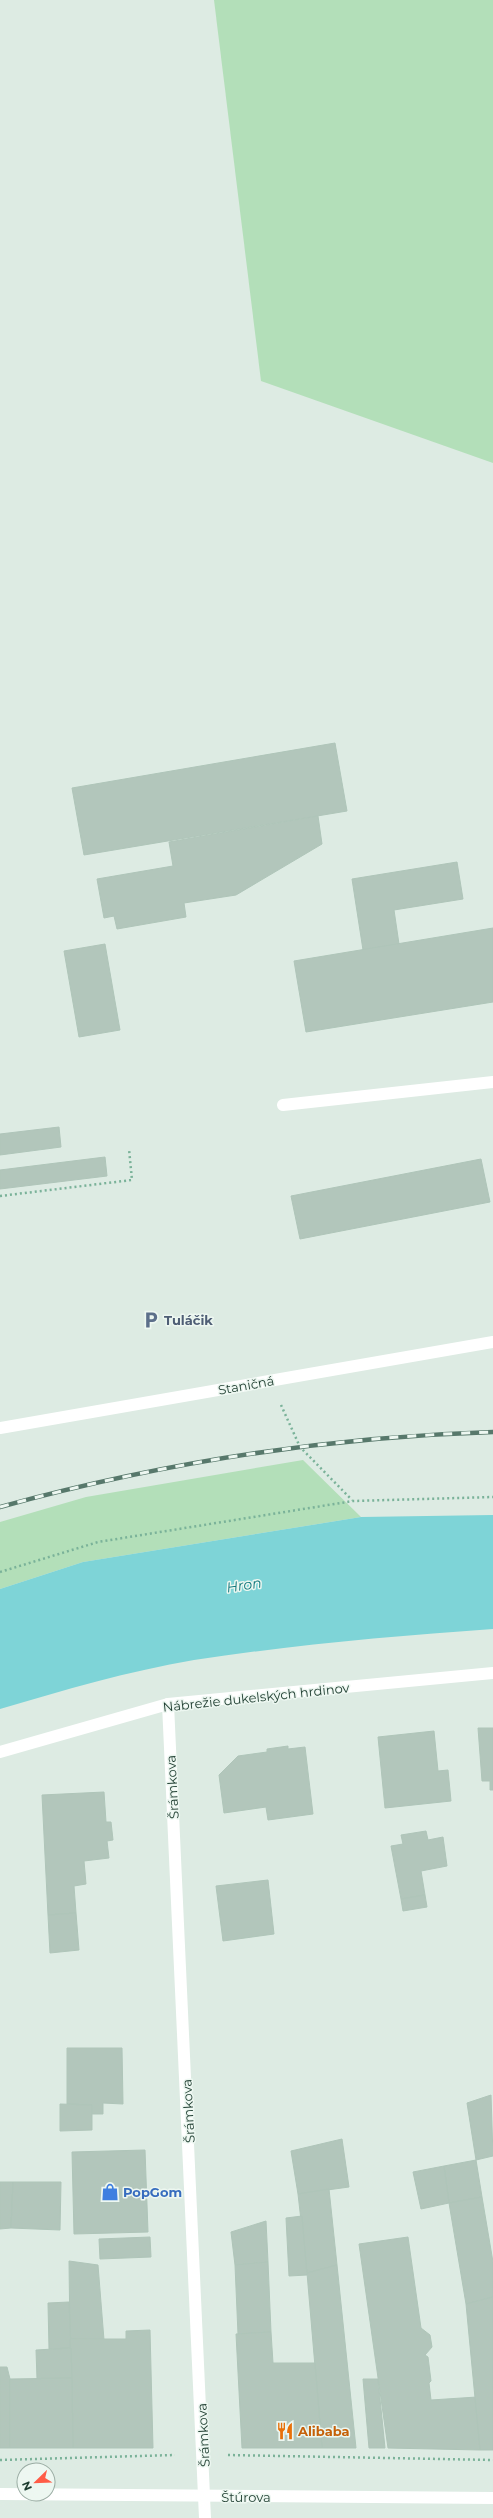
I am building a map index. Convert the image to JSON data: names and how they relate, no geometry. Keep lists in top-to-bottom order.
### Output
{
  "streets": {
    "street": [
      "Staničná",
      "Nábrežie dukelských hrdinov",
      "Šrámkova",
      "Štúrova"
    ]
  },
  "crossings": [
    ["Nábrežie dukelských hrdinov", "Šrámkova"],
    ["Šrámkova", "Štúrova"]
  ],
  "water": ["Hron"],
  "places": {
    "parking": ["Tuláčik"],
    "shop": ["PopGom"],
    "restaurant": ["Alibaba"]
  },
  "north": "bottom left"
}
